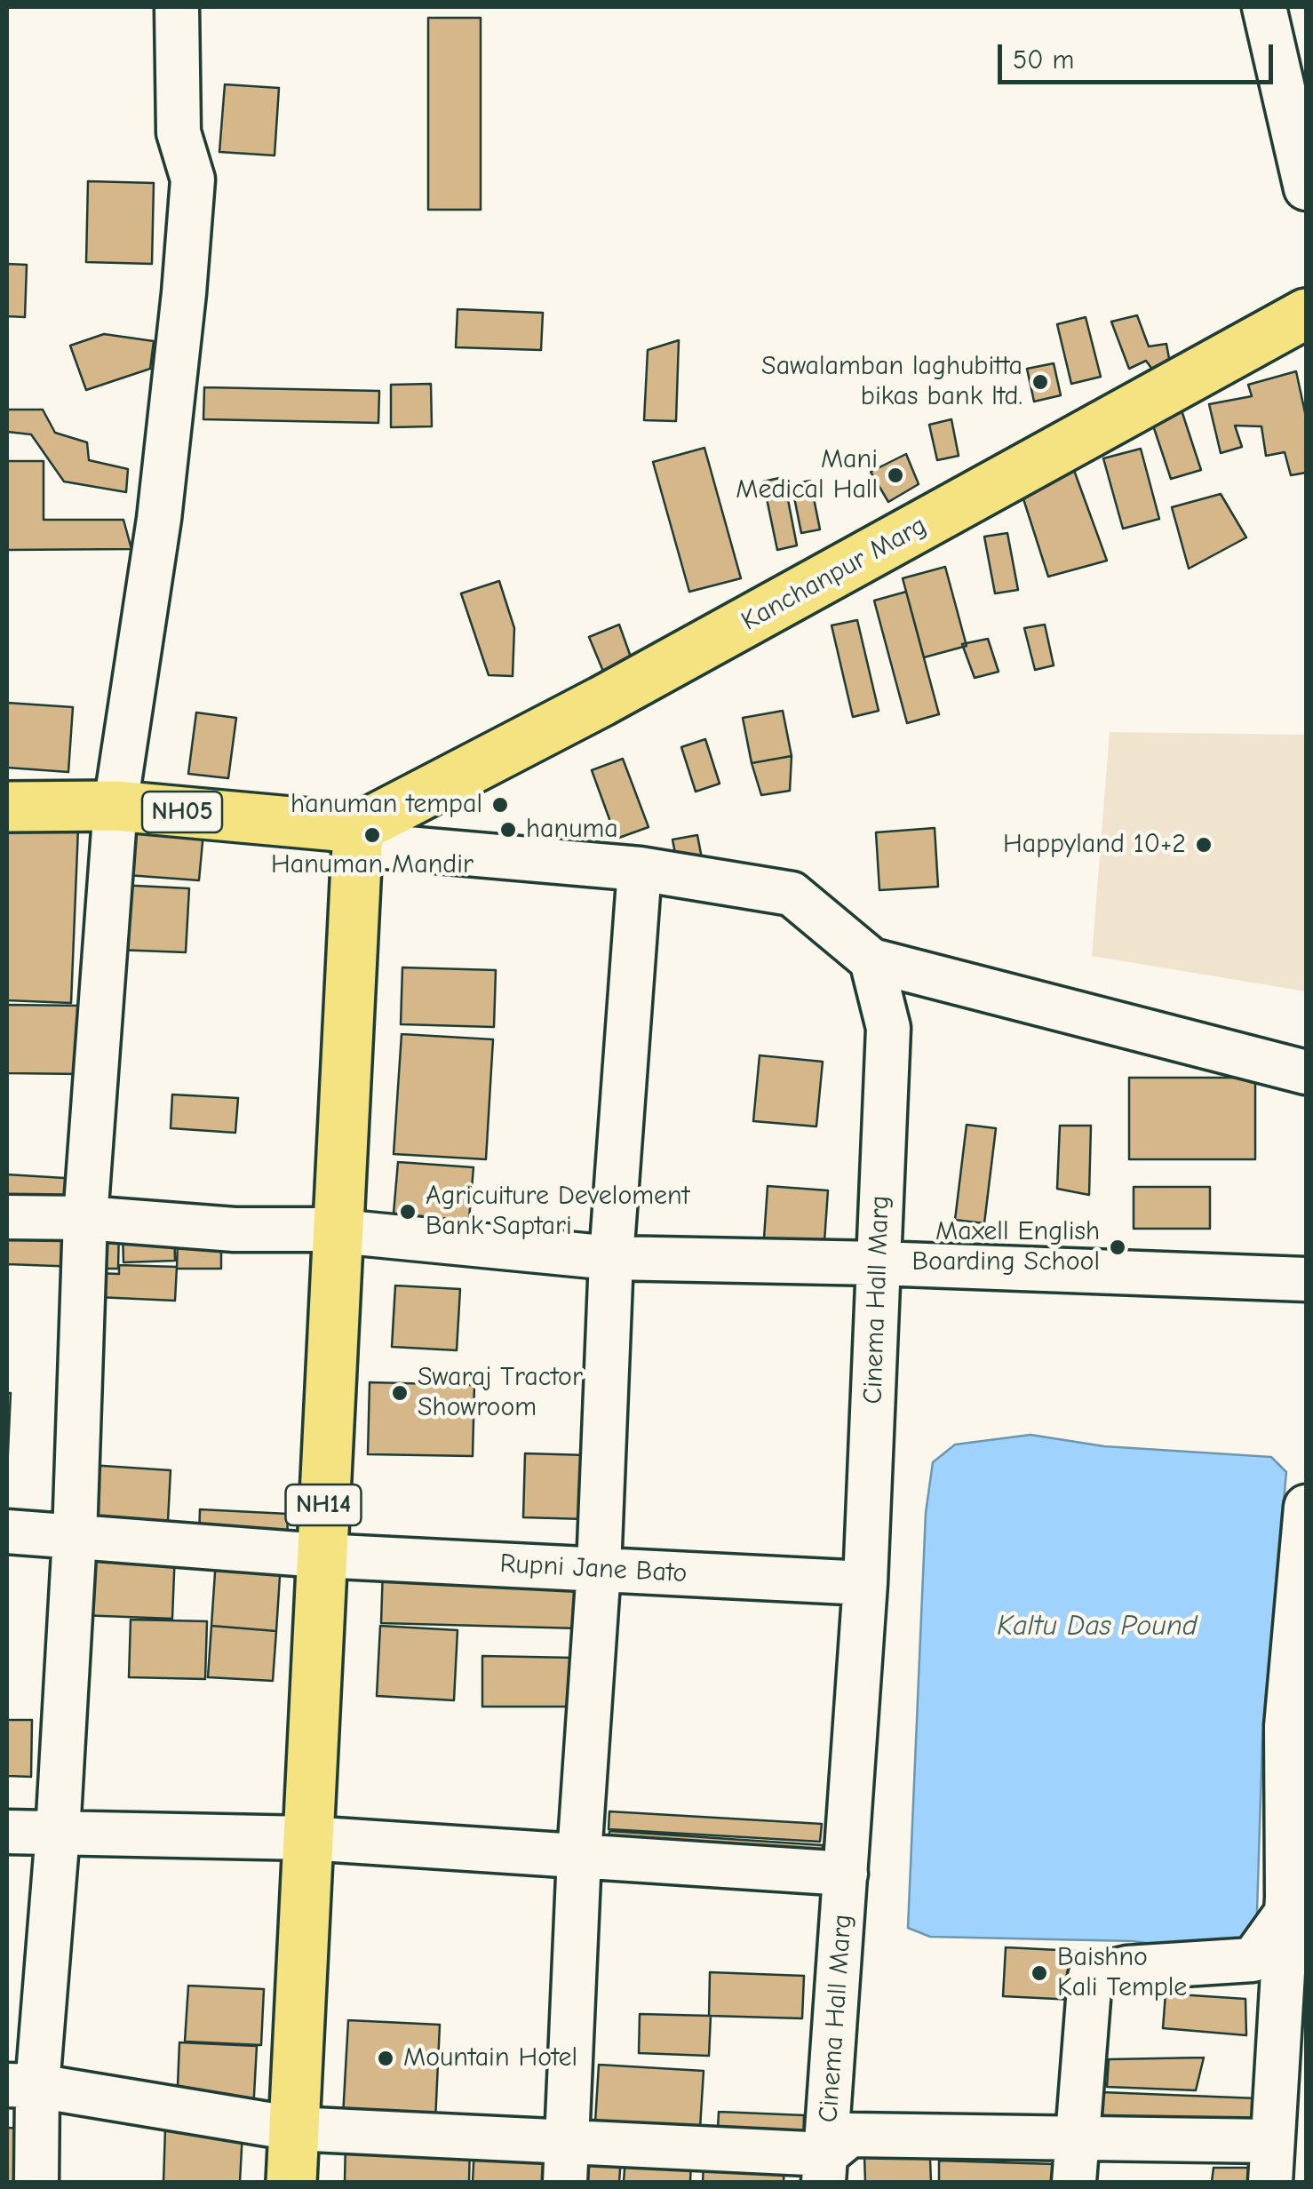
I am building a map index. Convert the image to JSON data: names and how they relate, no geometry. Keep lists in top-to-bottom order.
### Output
{
  "streets": {
    "main road": ["Kanchanpur Marg", "NH05", "NH14"],
    "street": ["Cinema Hall Marg", "Rupni Jane Bato"]
  },
  "crossings": [
    ["Kanchanpur Marg", "NH05"],
    ["Kanchanpur Marg", "NH14"],
    ["NH05", "NH14"],
    ["Cinema Hall Marg", "Rupni Jane Bato"],
    ["NH14", "Rupni Jane Bato"]
  ],
  "water": ["Kaltu Das Pound"],
  "places": [
    "Sawalamban laghubitta bikas bank ltd.",
    "Mani Medical Hall",
    "hanuman tempal",
    "hanuma",
    "Hanuman Mandir",
    "Happyland 10+2",
    "Agricuiture Develoment Bank Saptari",
    "Maxell English Boarding School",
    "Swaraj Tractor Showroom",
    "Baishno Kali Temple",
    "Mountain Hotel"
  ],
  "scale_bar": "50 m"
}
